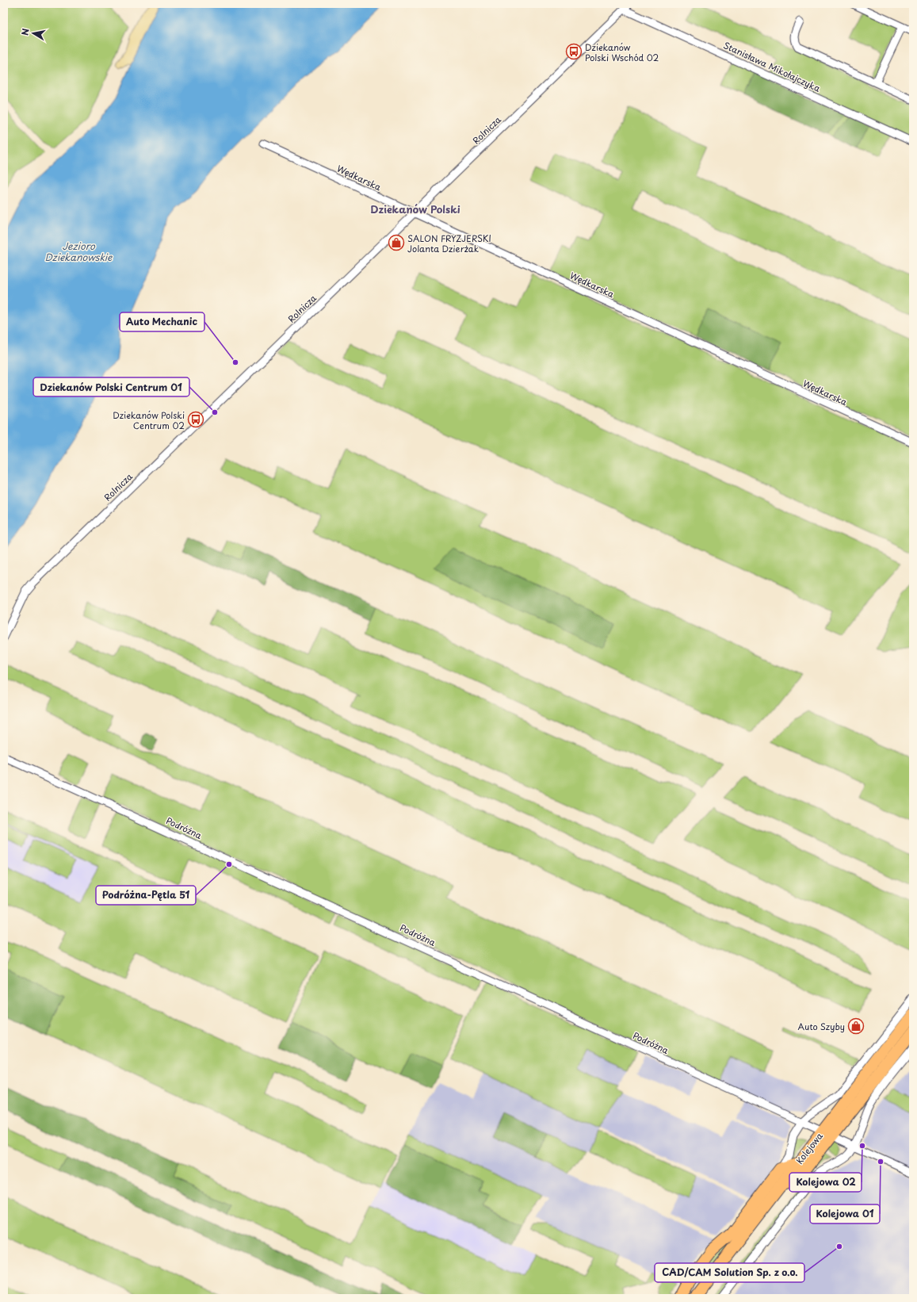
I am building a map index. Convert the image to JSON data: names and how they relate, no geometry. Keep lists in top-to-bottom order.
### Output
{
  "streets": {
    "highway": ["Kolejowa"],
    "street": [
      "Stanisława Mikołajczyka",
      "Rolnicza",
      "Wędkarska",
      "Podróżna"
    ]
  },
  "crossings": [
    ["Stanisława Mikołajczyka", "Rolnicza"],
    ["Rolnicza", "Wędkarska"],
    ["Podróżna", "Kolejowa"]
  ],
  "districts": ["Dziekanów Polski"],
  "water": ["Jezioro Dziekanowskie"],
  "places": {
    "bus stop": ["Dziekanów Polski Wschód 02", "Dziekanów Polski Centrum 02"],
    "shop": ["SALON FRYZJERSKI Jolanta Dzierżak", "Auto Szyby"],
    "other": [
      "Auto Mechanic",
      "Dziekanów Polski Centrum 01",
      "Podróżna-Pętla 51",
      "Kolejowa 02",
      "Kolejowa 01",
      "CAD/CAM Solution Sp. z o.o."
    ]
  },
  "north": "left"
}
